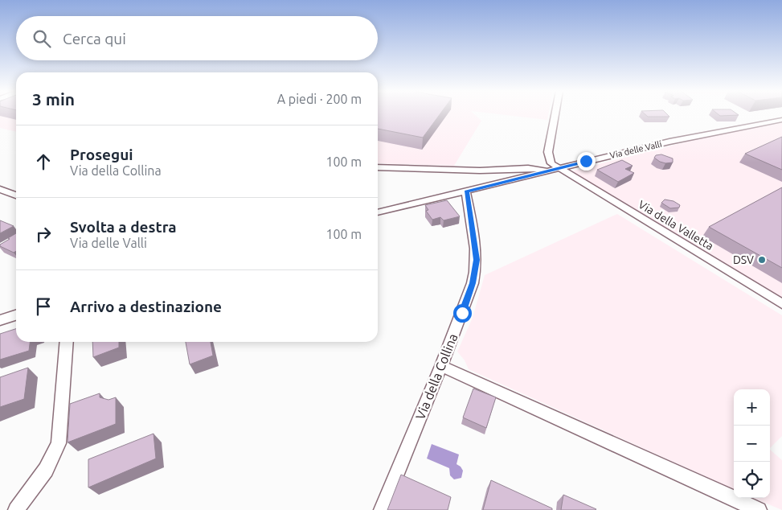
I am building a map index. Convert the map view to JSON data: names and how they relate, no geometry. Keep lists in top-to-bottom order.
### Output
{
  "streets": {
    "street": ["Via delle Valli", "Via della Valletta", "Via della Collina"]
  },
  "crossings": [
    ["Via delle Valli", "Via della Valletta"],
    ["Via delle Valli", "Via della Collina"]
  ],
  "places": ["DSV"],
  "page": {
    "search": "Cerca qui",
    "heading": ["3 min", "A piedi · 200 m"],
    "list": [
      ["Prosegui", "Via della Collina", "100 m"],
      ["Svolta a destra", "Via delle Valli", "100 m"],
      "Arrivo a destinazione"
    ],
    "map_buttons": ["+", "−"]
  }
}
